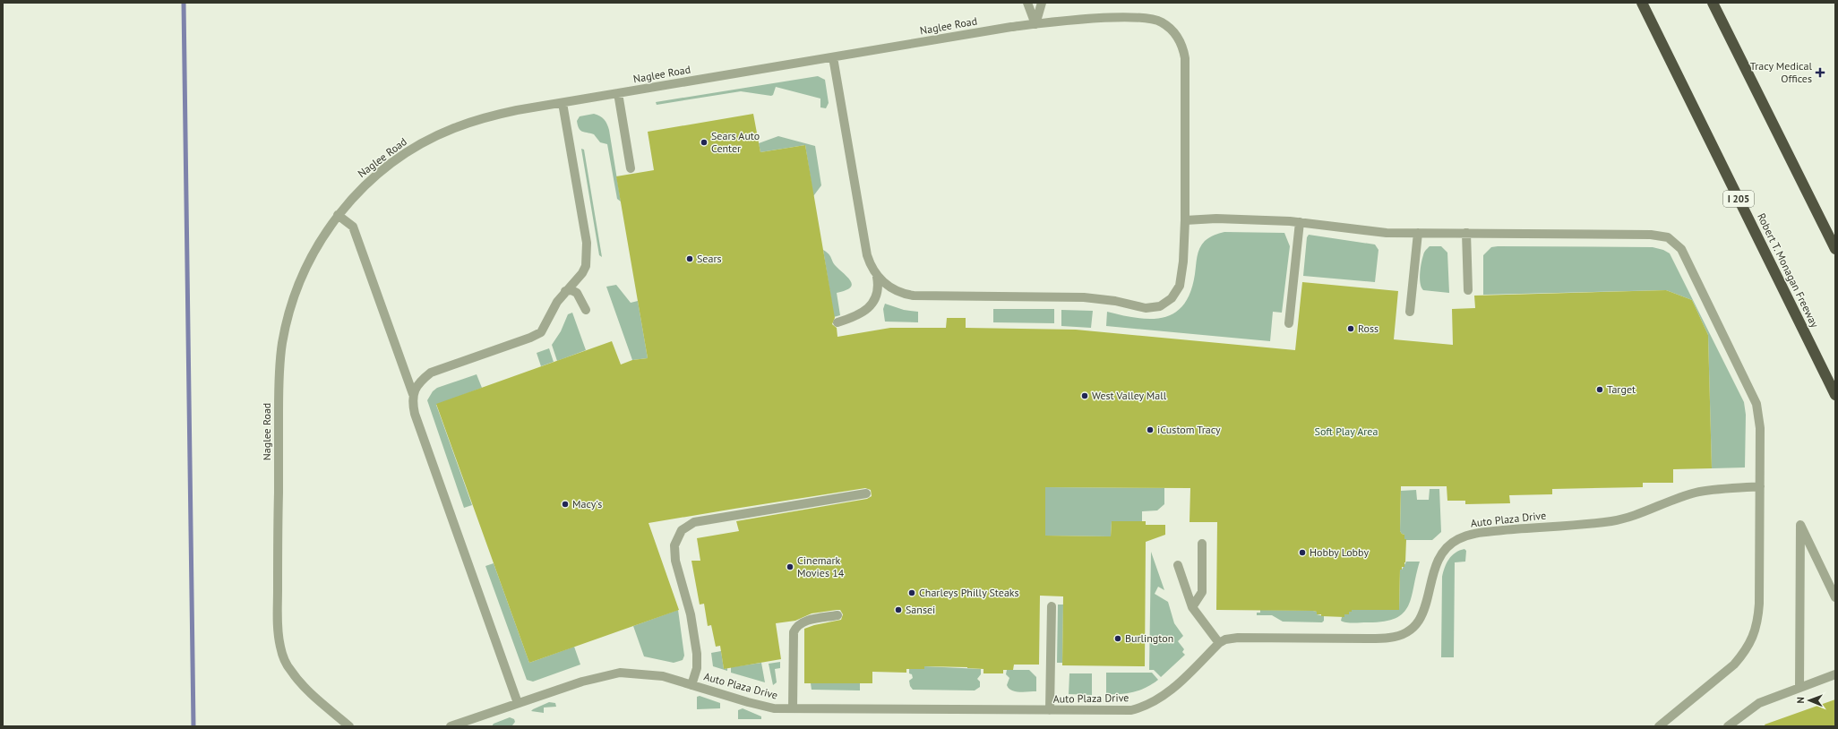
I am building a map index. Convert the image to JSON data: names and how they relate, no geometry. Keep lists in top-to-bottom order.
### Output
{
  "streets": {
    "highway": ["I 205", "Robert T. Monagan Freeway"],
    "lane": ["Naglee Road", "Auto Plaza Drive"]
  },
  "parks": ["Soft Play Area"],
  "places": {
    "health": ["Tracy Medical Offices"],
    "other": [
      "Sears Auto Center",
      "Sears",
      "Ross",
      "Target",
      "West Valley Mall",
      "iCustom Tracy",
      "Macy's",
      "Hobby Lobby",
      "Cinemark Movies 14",
      "Charleys Philly Steaks",
      "Sansei",
      "Burlington"
    ]
  },
  "north": "left"
}
